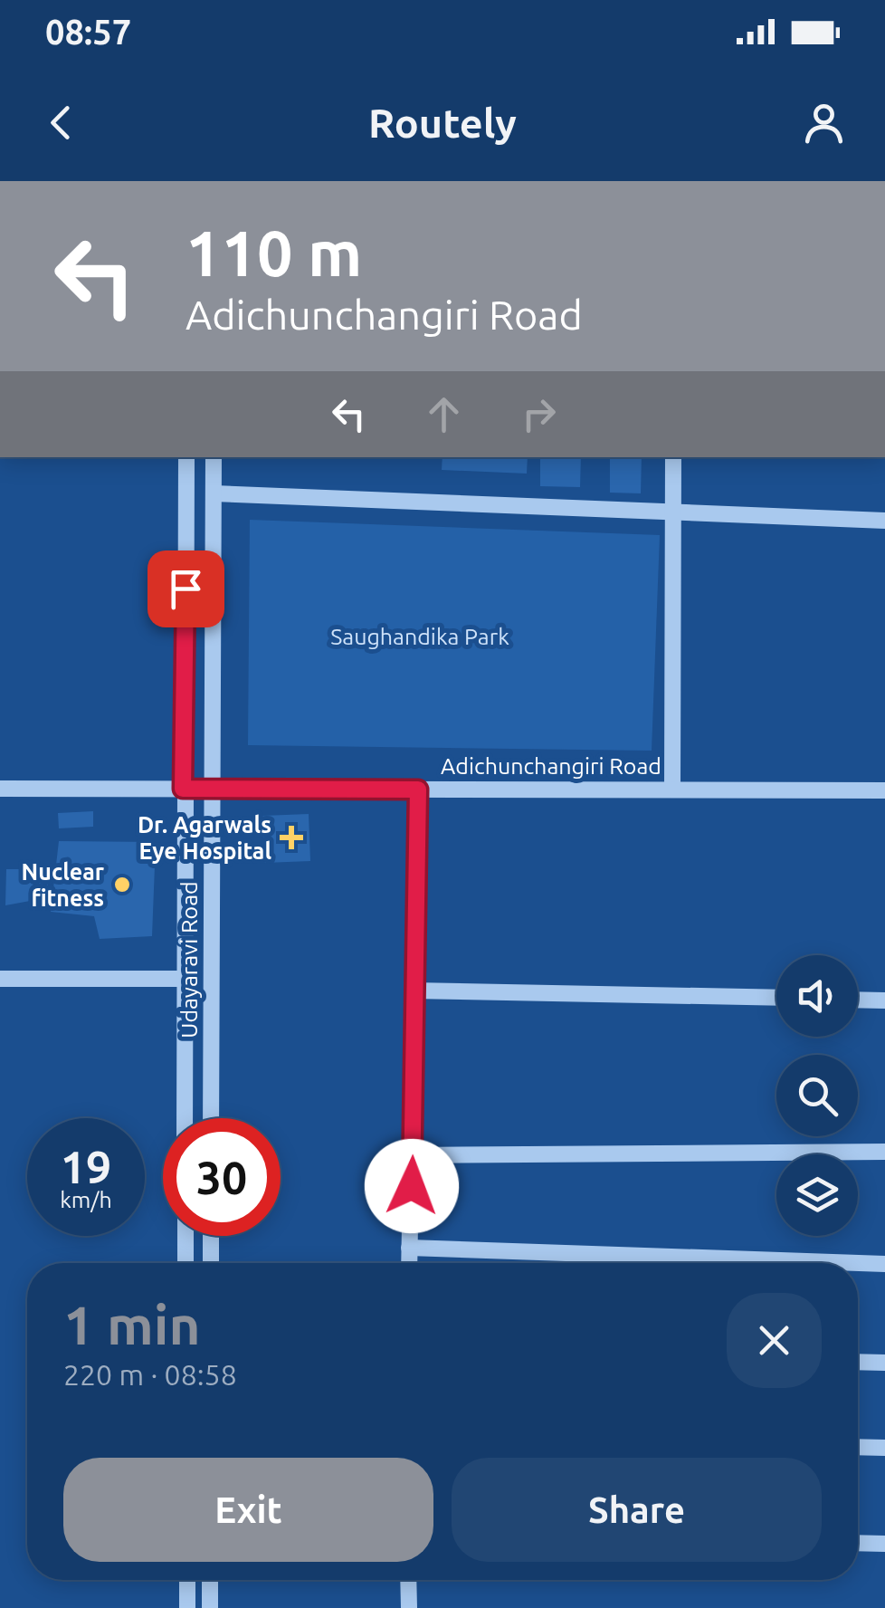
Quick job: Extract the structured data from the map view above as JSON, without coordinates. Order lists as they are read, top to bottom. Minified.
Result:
{"streets":{"street":["Adichunchangiri Road","Udayaravi Road"]},"crossings":[["Adichunchangiri Road","Udayaravi Road"]],"parks":["Saughandika Park"],"places":{"health":["Dr. Agarwals Eye Hospital"],"other":["Nuclear fitness"]},"page":{"status":"08:57","header":"Routely","turn":["110 m","Adichunchangiri Road"],"speed":"19 km/h","limit":"30","heading":["1 min","220 m · 08:58"],"buttons":["Exit","Share"]}}
